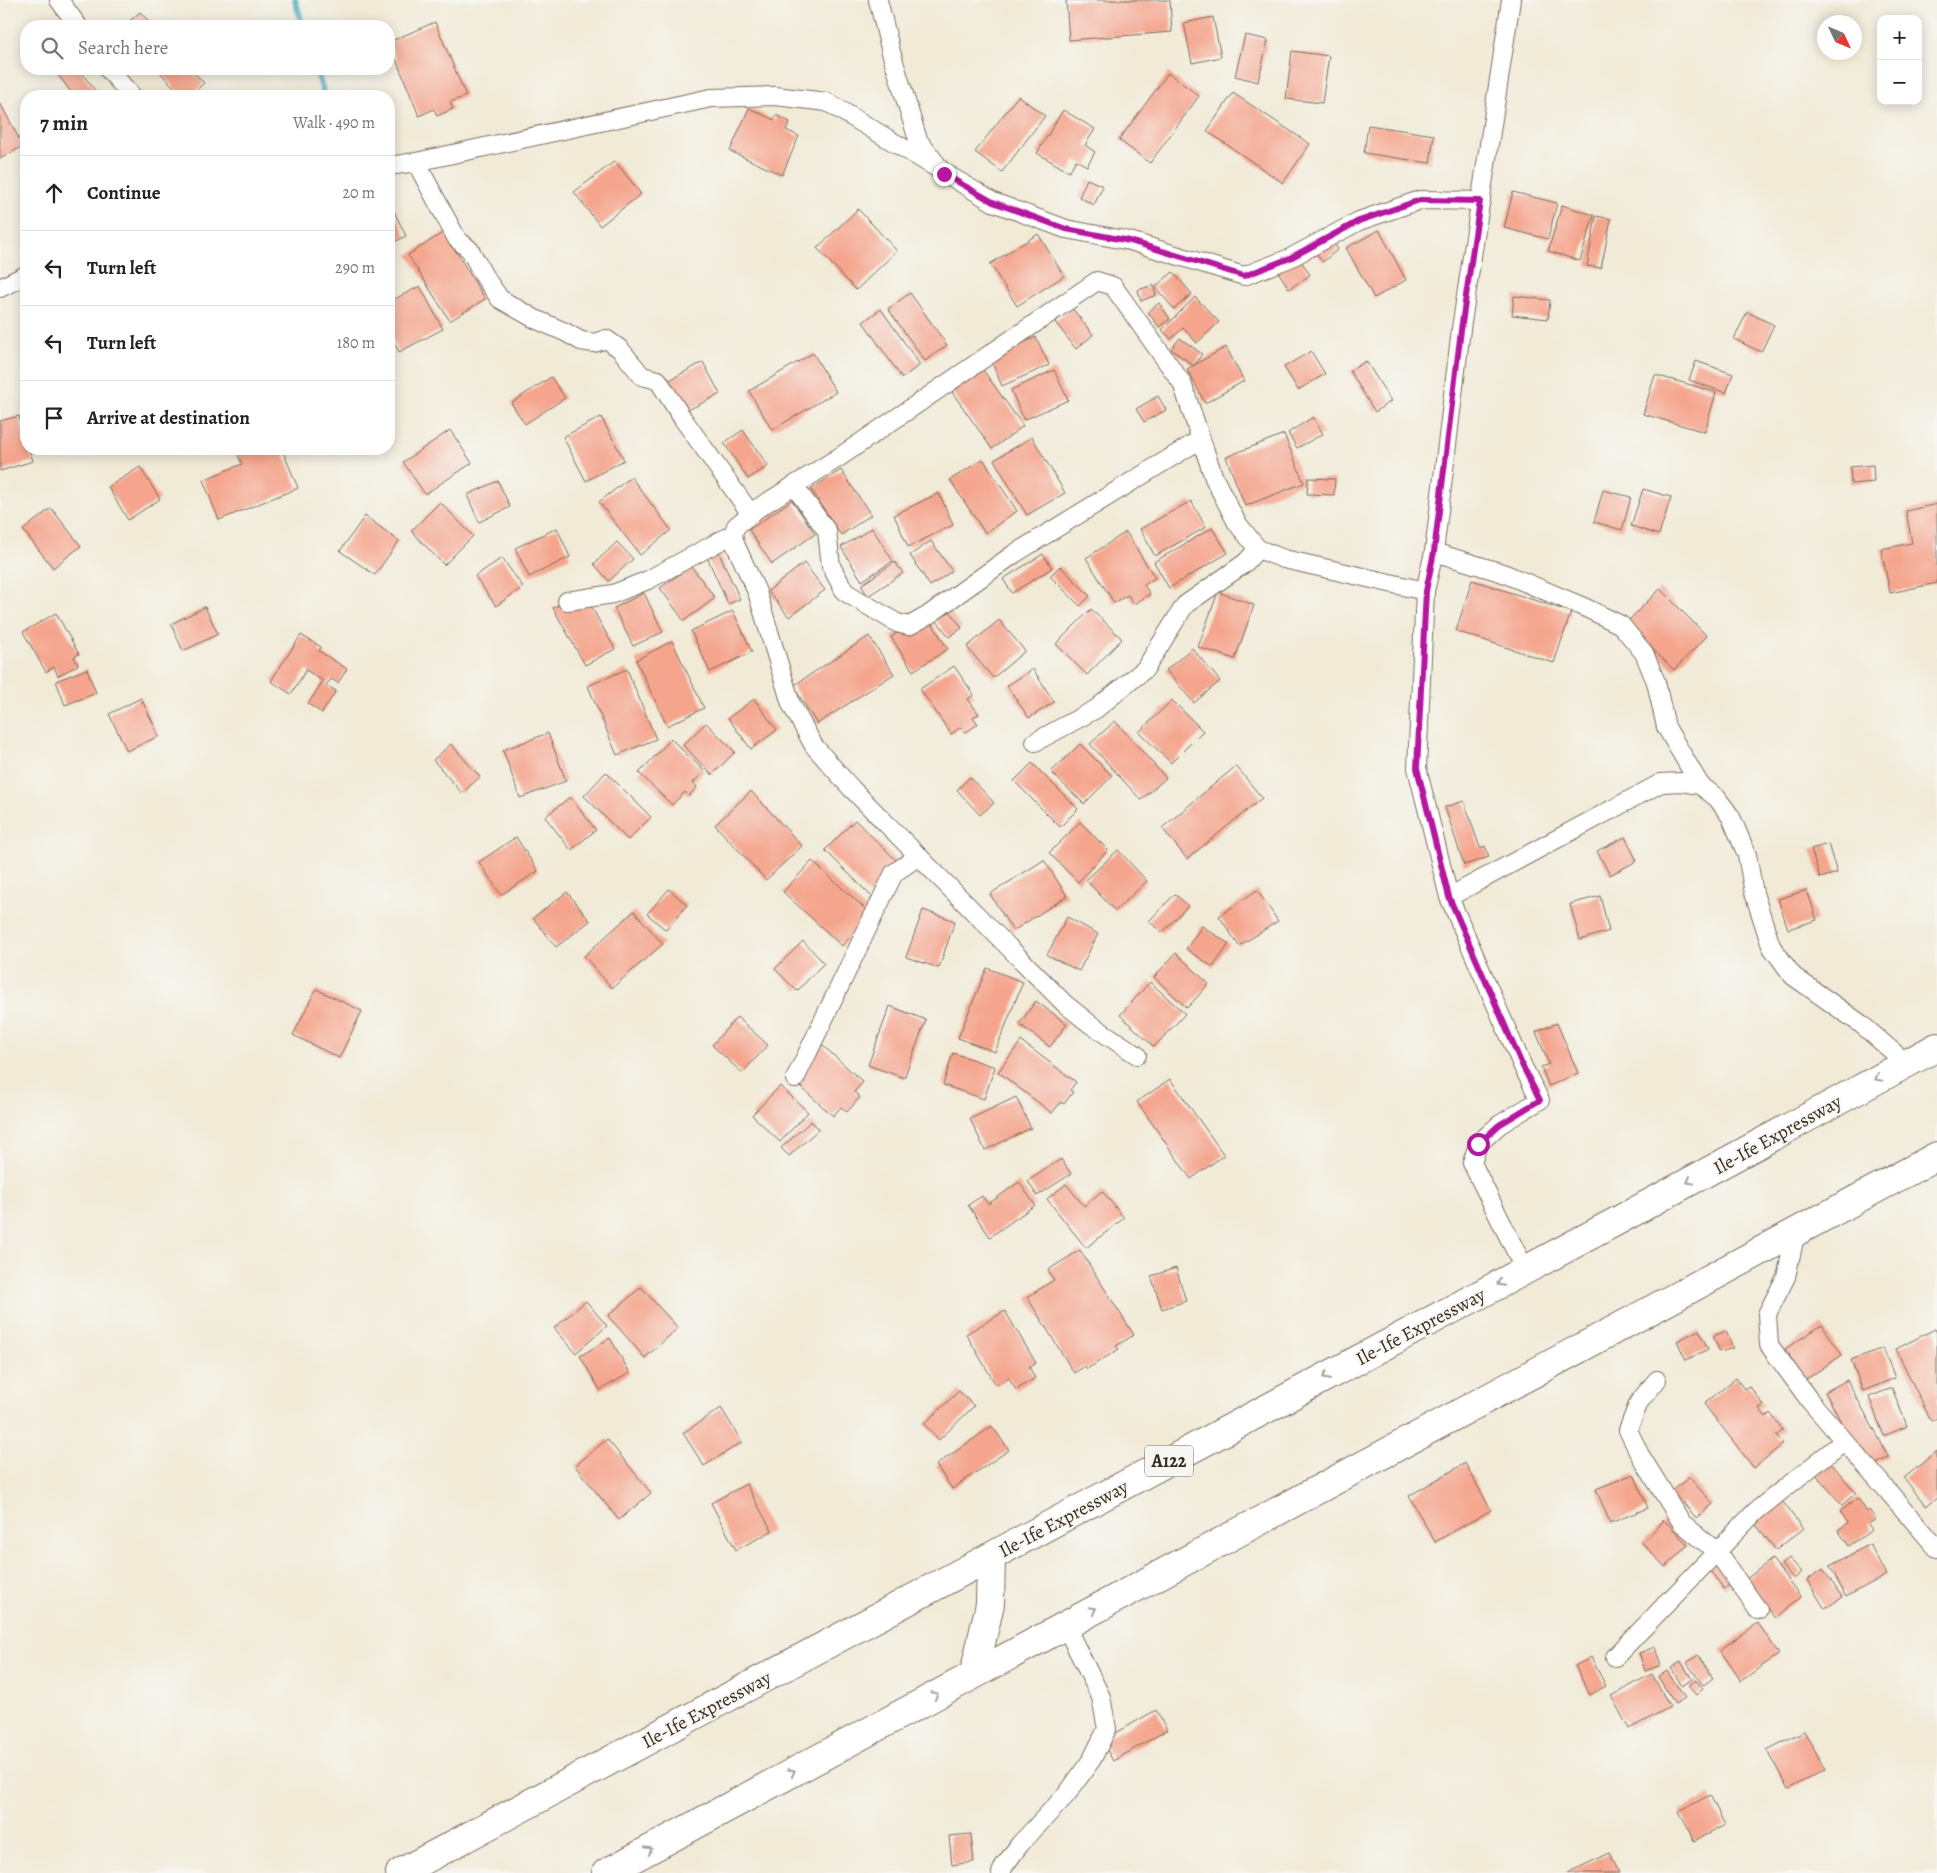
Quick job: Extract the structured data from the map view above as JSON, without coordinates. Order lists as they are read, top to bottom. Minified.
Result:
{"streets":{"highway":["Ile-Ife Expressway","A122"]},"north":"bottom right","page":{"map_buttons":["+","−"],"search":"Search here","heading":["7 min","Walk · 490 m"],"list":[["Continue","20 m"],["Turn left","290 m"],["Turn left","180 m"],"Arrive at destination"]}}
